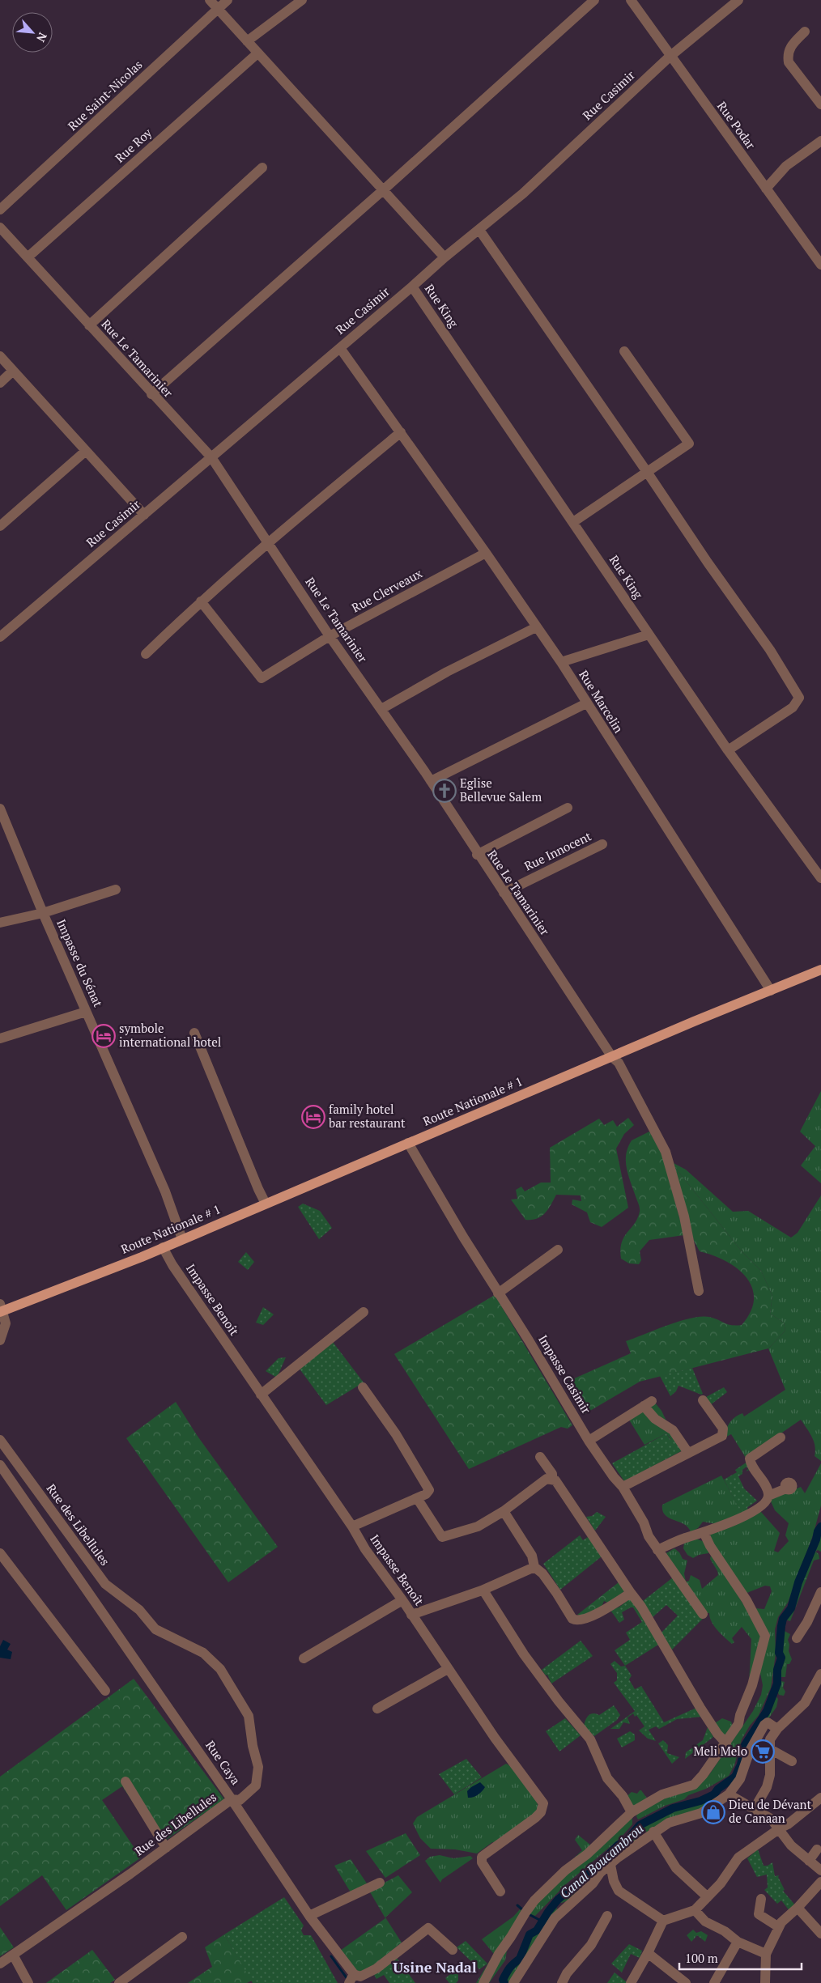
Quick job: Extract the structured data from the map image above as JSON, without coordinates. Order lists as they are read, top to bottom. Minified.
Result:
{"streets":{"main road":["Route Nationale # 1"],"street":["Rue Saint-Nicolas","Rue Casimir","Rue Podar","Rue Roy","Rue King","Rue Le Tamarinier","Rue Clerveaux","Rue Marcelin","Rue Innocent","Impasse du Sénat","Impasse Benoît","Impasse Casimir","Rue des Libellules","Rue Caya"]},"crossings":[["Rue Casimir","Rue Podar"],["Rue Casimir","Rue King"],["Rue Casimir","Rue Le Tamarinier"],["Rue Casimir","Rue Marcelin"],["Rue Roy","Rue Le Tamarinier"],["Rue Le Tamarinier","Rue Clerveaux"],["Rue Le Tamarinier","Rue Innocent"],["Rue Le Tamarinier","Route Nationale # 1"],["Rue Clerveaux","Rue Marcelin"],["Rue Marcelin","Route Nationale # 1"],["Impasse du Sénat","Route Nationale # 1"],["Route Nationale # 1","Impasse Benoît"],["Route Nationale # 1","Impasse Casimir"],["Rue des Libellules","Rue Caya"]],"districts":["Usine Nadal"],"water":["Canal Boucambrou"],"places":{"church":["Eglise Bellevue Salem"],"hotel":["symbole international hotel","family hotel bar restaurant"],"supermarket":["Meli Melo"],"shop":["Dieu de Dévant de Canaan"]},"scale_bar":"100 m","north":"bottom right"}
